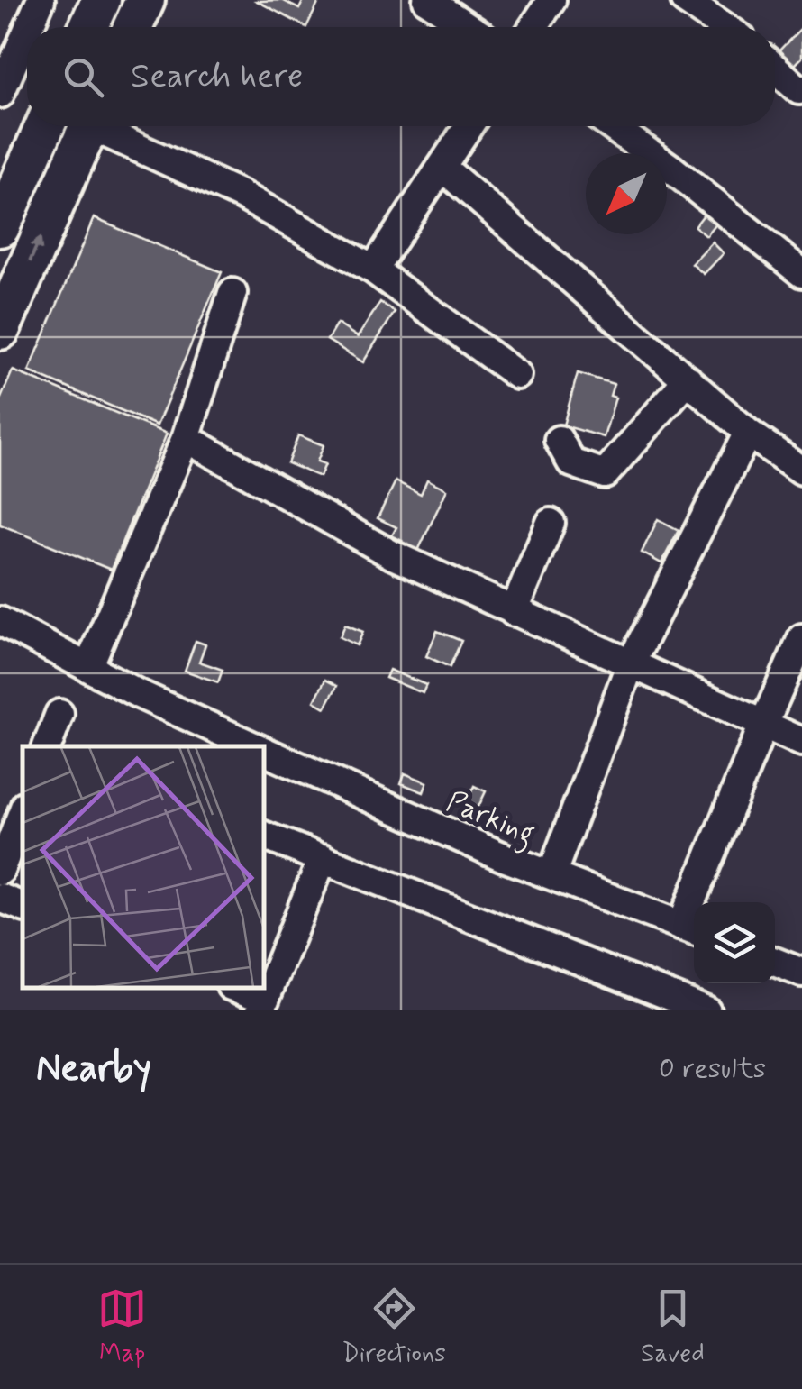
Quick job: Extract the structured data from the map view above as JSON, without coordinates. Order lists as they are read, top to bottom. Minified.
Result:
{"streets":{"street":["Parking"]},"north":"bottom left","page":{"search":"Search here","heading":["Nearby","0 results"],"nav":["Map","Directions","Saved"]}}
